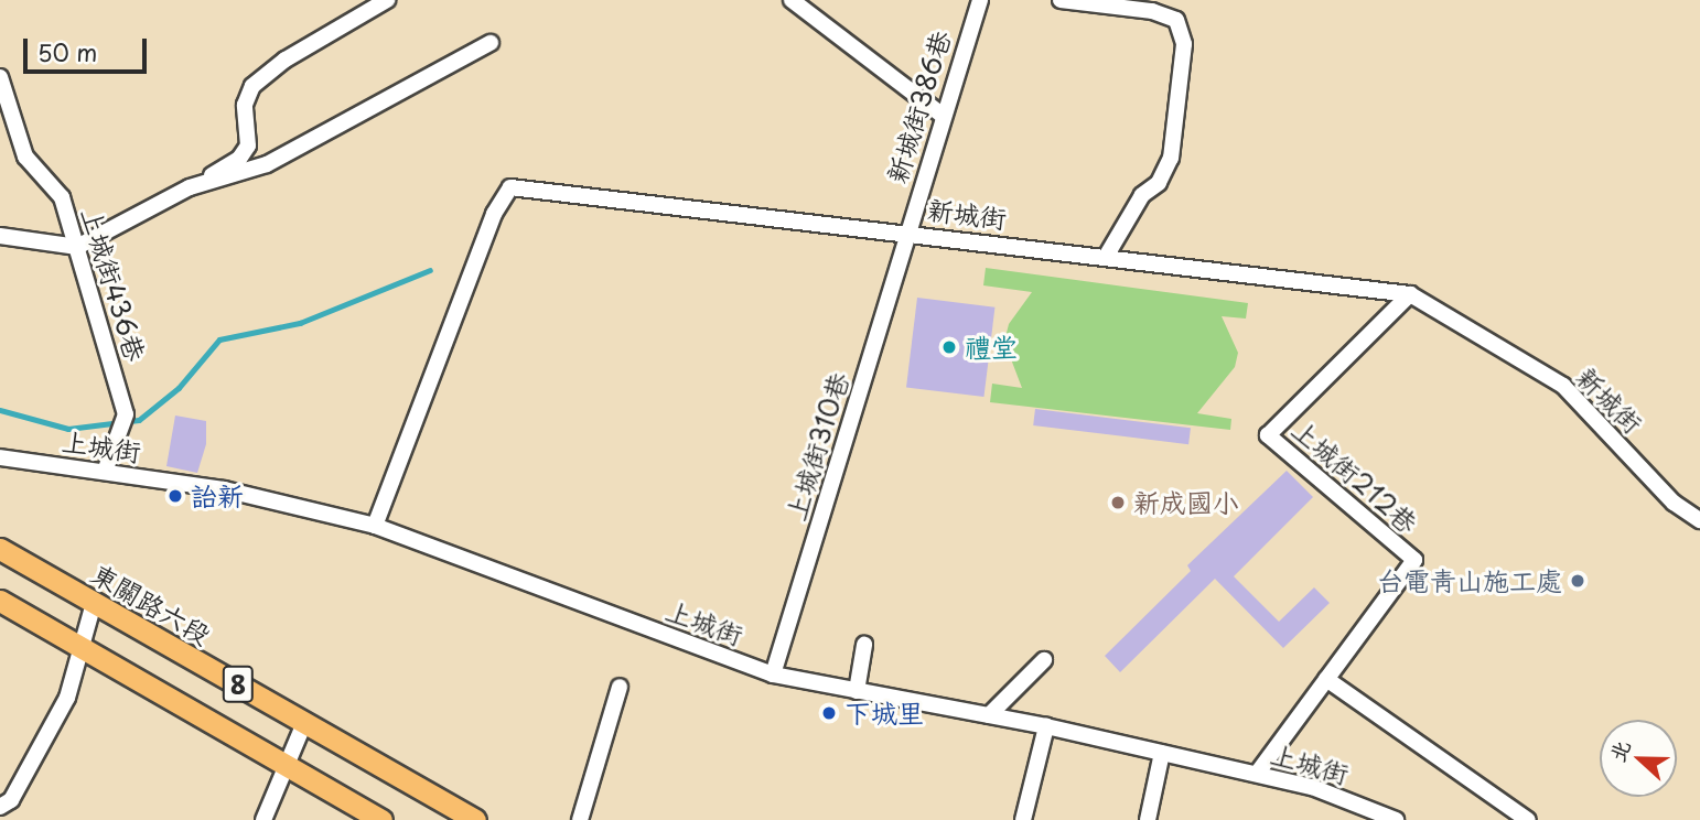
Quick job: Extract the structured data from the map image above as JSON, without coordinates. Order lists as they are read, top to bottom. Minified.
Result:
{"streets":{"main road":["東關路六段","8"],"street":["新城街386巷","新城街","上城街436巷","上城街","上城街310巷","上城街212巷"]},"crossings":[["新城街386巷","新城街"],["新城街386巷","上城街310巷"],["新城街","上城街"],["新城街","上城街310巷"],["新城街","上城街212巷"],["上城街436巷","上城街"],["上城街","上城街310巷"],["上城街","上城街212巷"]],"places":["禮堂","詒新","新成國小","台電青山施工處","下城里"],"scale_bar":"50 m","north":"left"}
